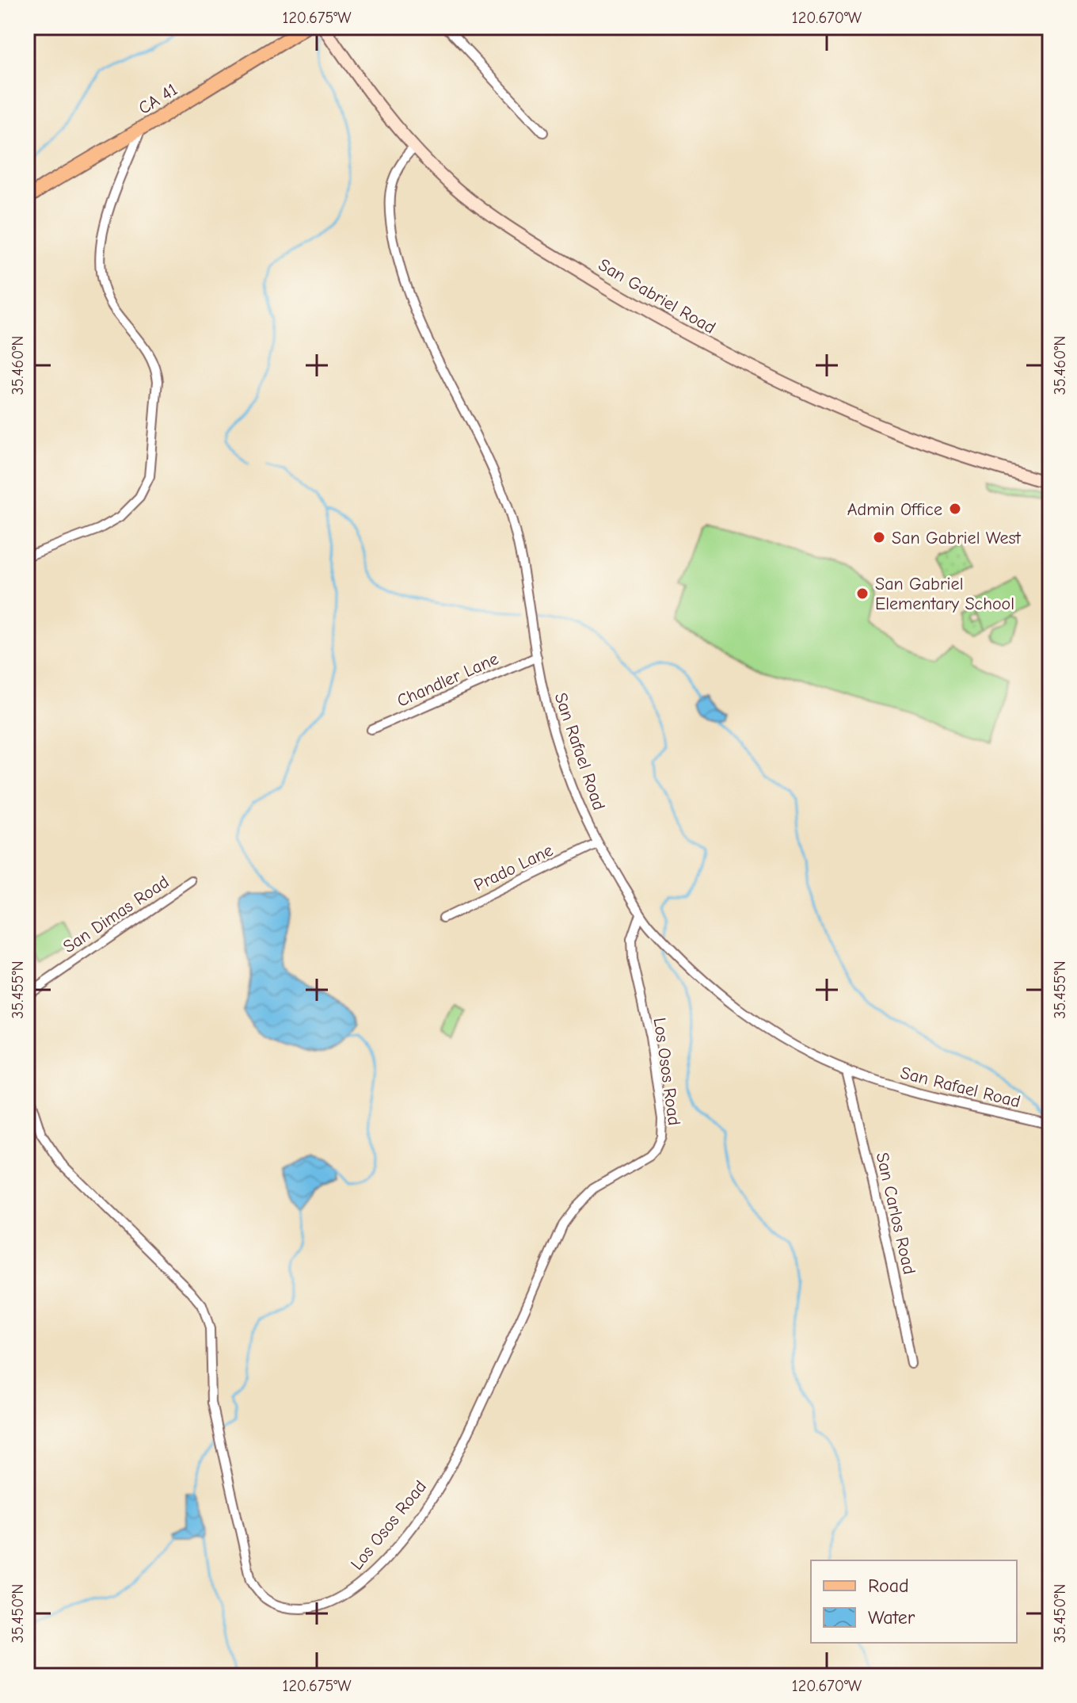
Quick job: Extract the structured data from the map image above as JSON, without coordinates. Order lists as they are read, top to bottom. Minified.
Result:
{"streets":{"main road":["CA 41"],"street":["San Gabriel Road","Chandler Lane","San Rafael Road","Prado Lane","San Dimas Road","Los Osos Road","San Carlos Road"]},"crossings":[["San Gabriel Road","San Rafael Road"],["Chandler Lane","San Rafael Road"],["San Rafael Road","Prado Lane"],["San Rafael Road","Los Osos Road"],["San Rafael Road","San Carlos Road"]],"places":["Admin Office","San Gabriel West","San Gabriel Elementary School"],"legend":["Road","Water"],"coordinates":["120.675°W","120.670°W","35.460°N","35.455°N","35.450°N"]}
